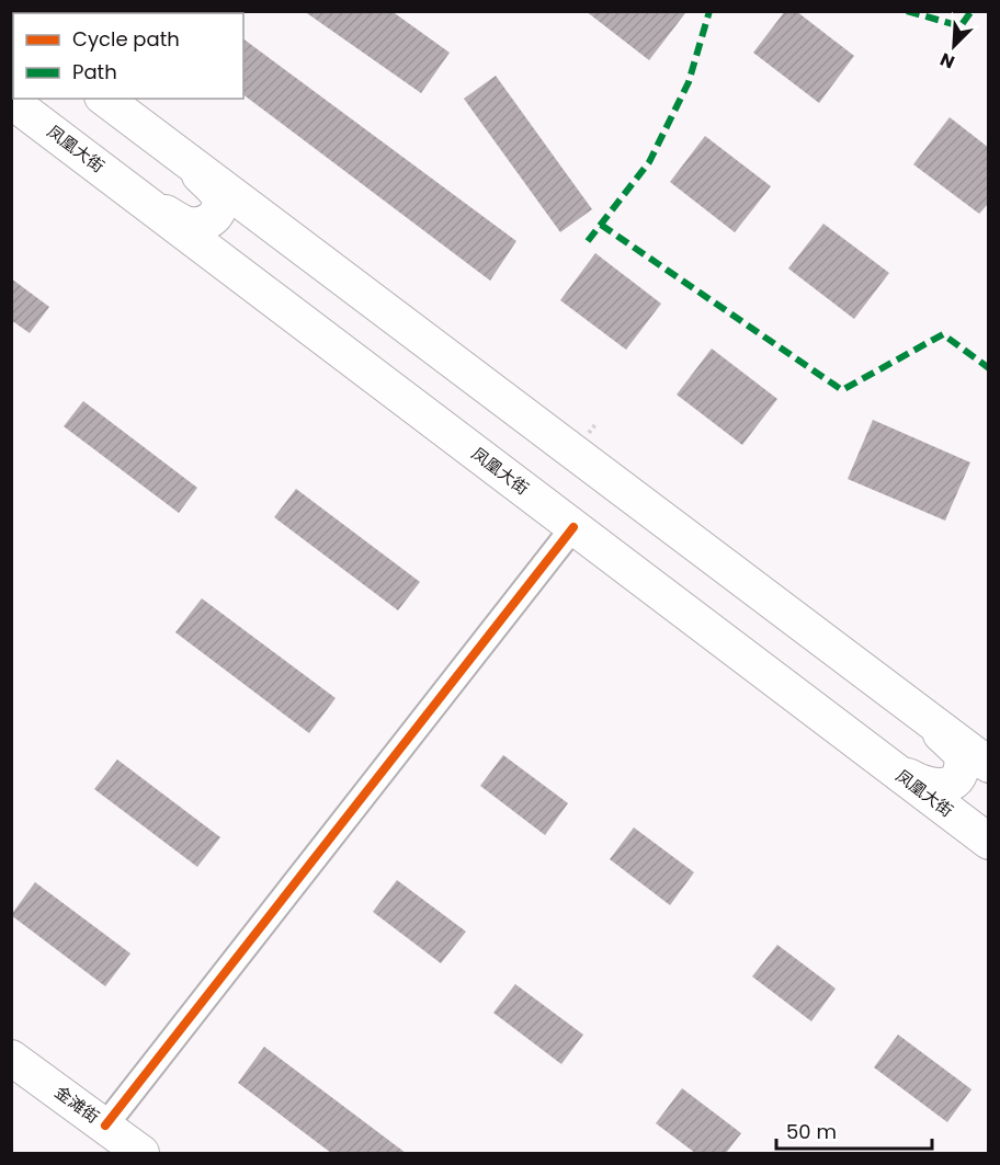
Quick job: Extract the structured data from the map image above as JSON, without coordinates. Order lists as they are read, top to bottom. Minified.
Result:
{"streets":{"main road":["凤凰大街","金滩街"]},"legend":["Cycle path","Path"],"scale_bar":"50 m","north":"bottom left"}
